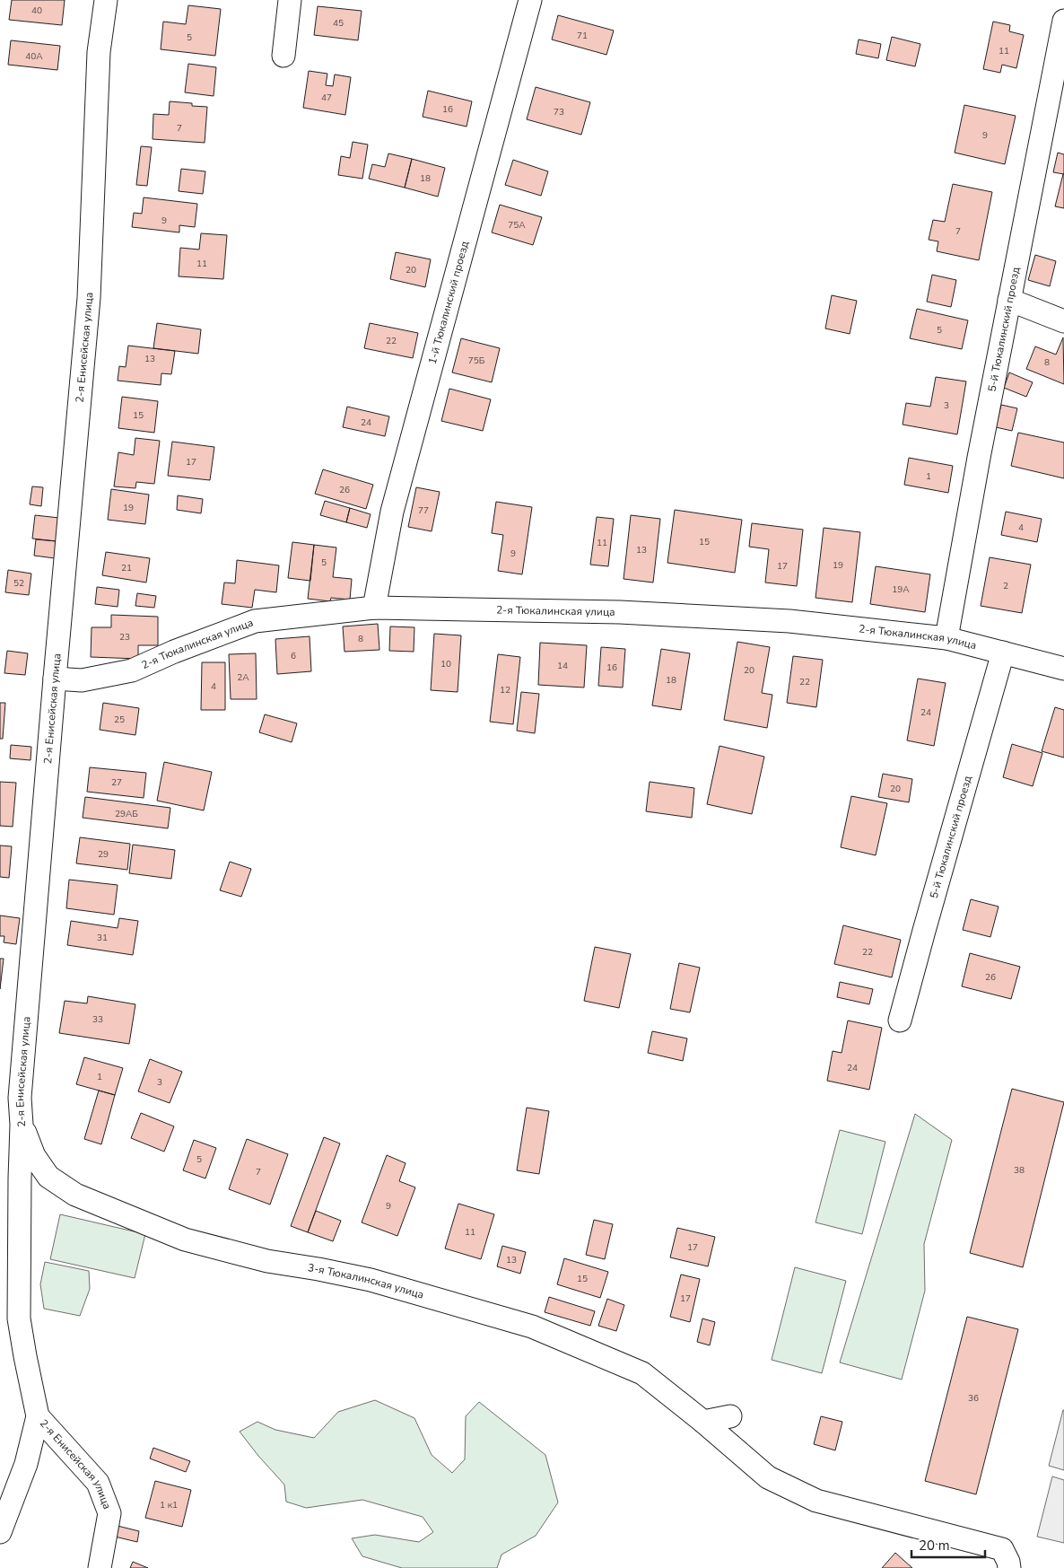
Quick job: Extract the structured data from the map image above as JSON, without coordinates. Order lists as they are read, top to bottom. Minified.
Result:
{"streets":{"street":["1-й Тюкалинский проезд","5-й Тюкалинский проезд","2-я Енисейская улица","2-я Тюкалинская улица","3-я Тюкалинская улица"]},"crossings":[["1-й Тюкалинский проезд","2-я Тюкалинская улица"],["5-й Тюкалинский проезд","2-я Тюкалинская улица"],["2-я Енисейская улица","2-я Тюкалинская улица"],["2-я Енисейская улица","3-я Тюкалинская улица"]],"house_numbers":["40","45","71","5","11","40А","47","16","73","7","9","18","9","75А","7","11","20","5","22","13","75Б","8","3","15","24","17","1","26","19","77","4","15","11","13","9","5","19","17","21","52","2","19А","23","8","6","10","14","16","20","2А","18","22","4","12","24","25","27","20","29АБ","29","31","22","26","33","24","1","3","5","38","7","9","11","17","13","15","17","36","1 к1"],"scale_bar":"20 m"}
